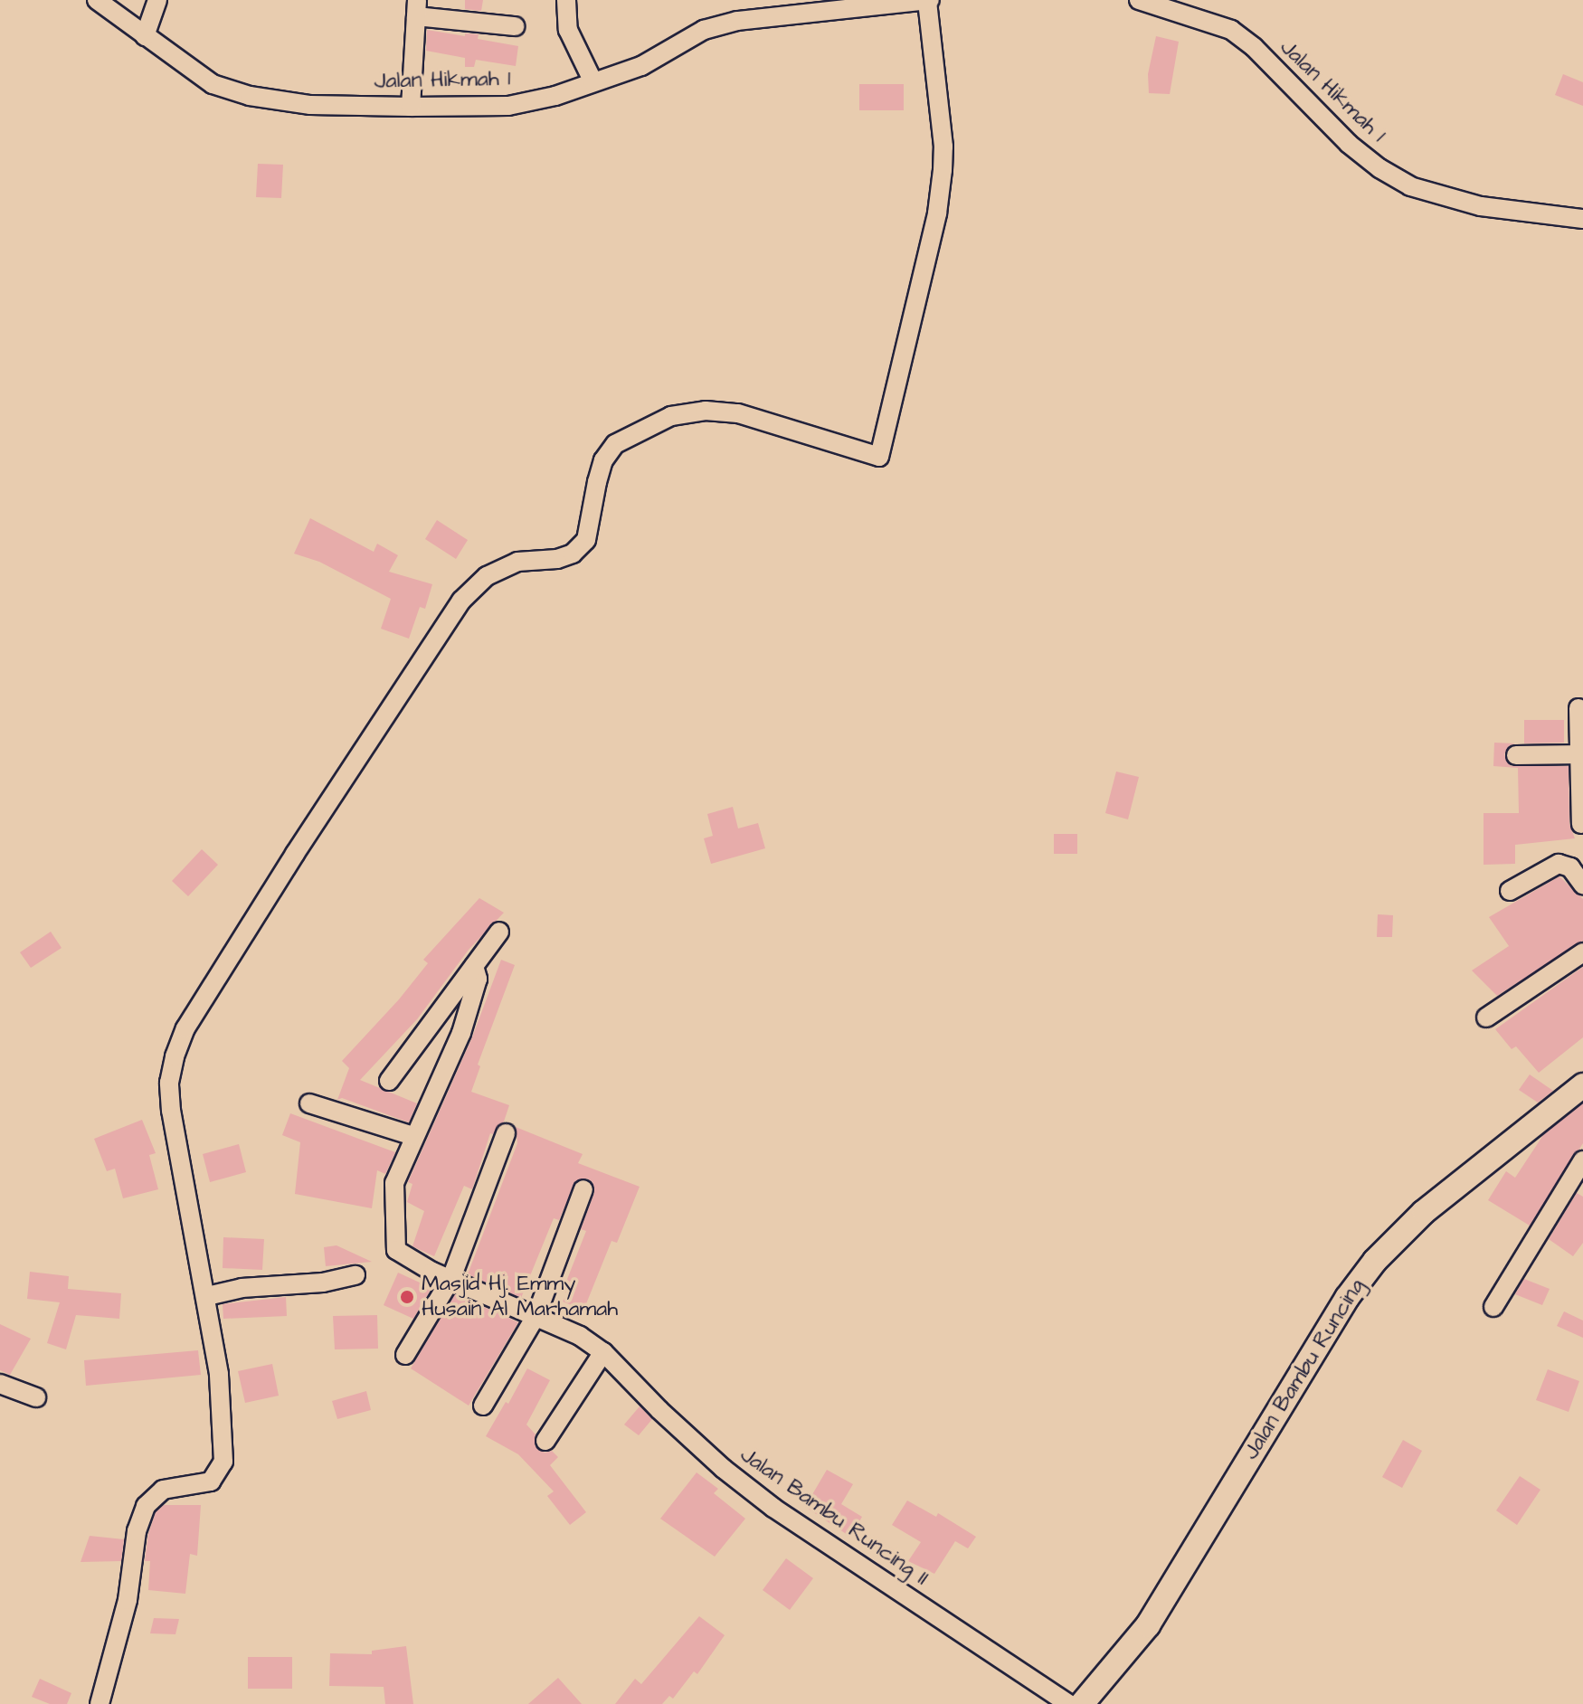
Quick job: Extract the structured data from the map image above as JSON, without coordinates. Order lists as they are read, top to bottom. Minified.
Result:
{"streets":{"street":["Jalan Hikmah 1","Jalan Bambu Runcing","Jalan Bambu Runcing II"]},"places":["Masjid Hj. Emmy Husain Al Marhamah"]}
